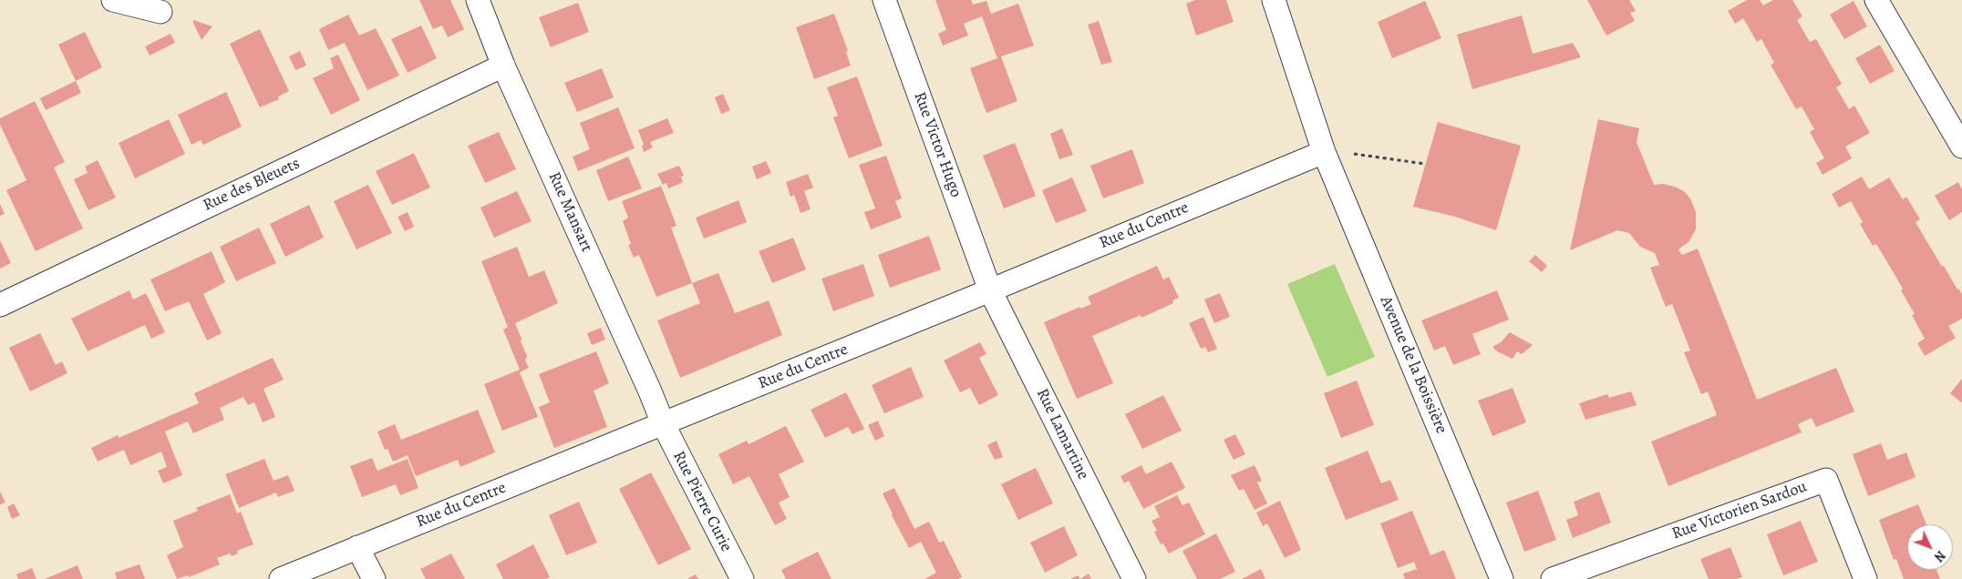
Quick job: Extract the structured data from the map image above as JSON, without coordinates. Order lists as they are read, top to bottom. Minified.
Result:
{"streets":{"street":["Rue Victor Hugo","Rue des Bleuets","Rue Mansart","Rue du Centre","Avenue de la Boissière","Rue Lamartine","Rue Pierre Curie","Rue Victorien Sardou"]},"crossings":[["Rue Victor Hugo","Rue du Centre"],["Rue Victor Hugo","Rue Lamartine"],["Rue des Bleuets","Rue Mansart"],["Rue Mansart","Rue du Centre"],["Rue Mansart","Rue Pierre Curie"],["Rue du Centre","Avenue de la Boissière"],["Rue du Centre","Rue Lamartine"],["Rue du Centre","Rue Pierre Curie"]],"north":"bottom right"}
